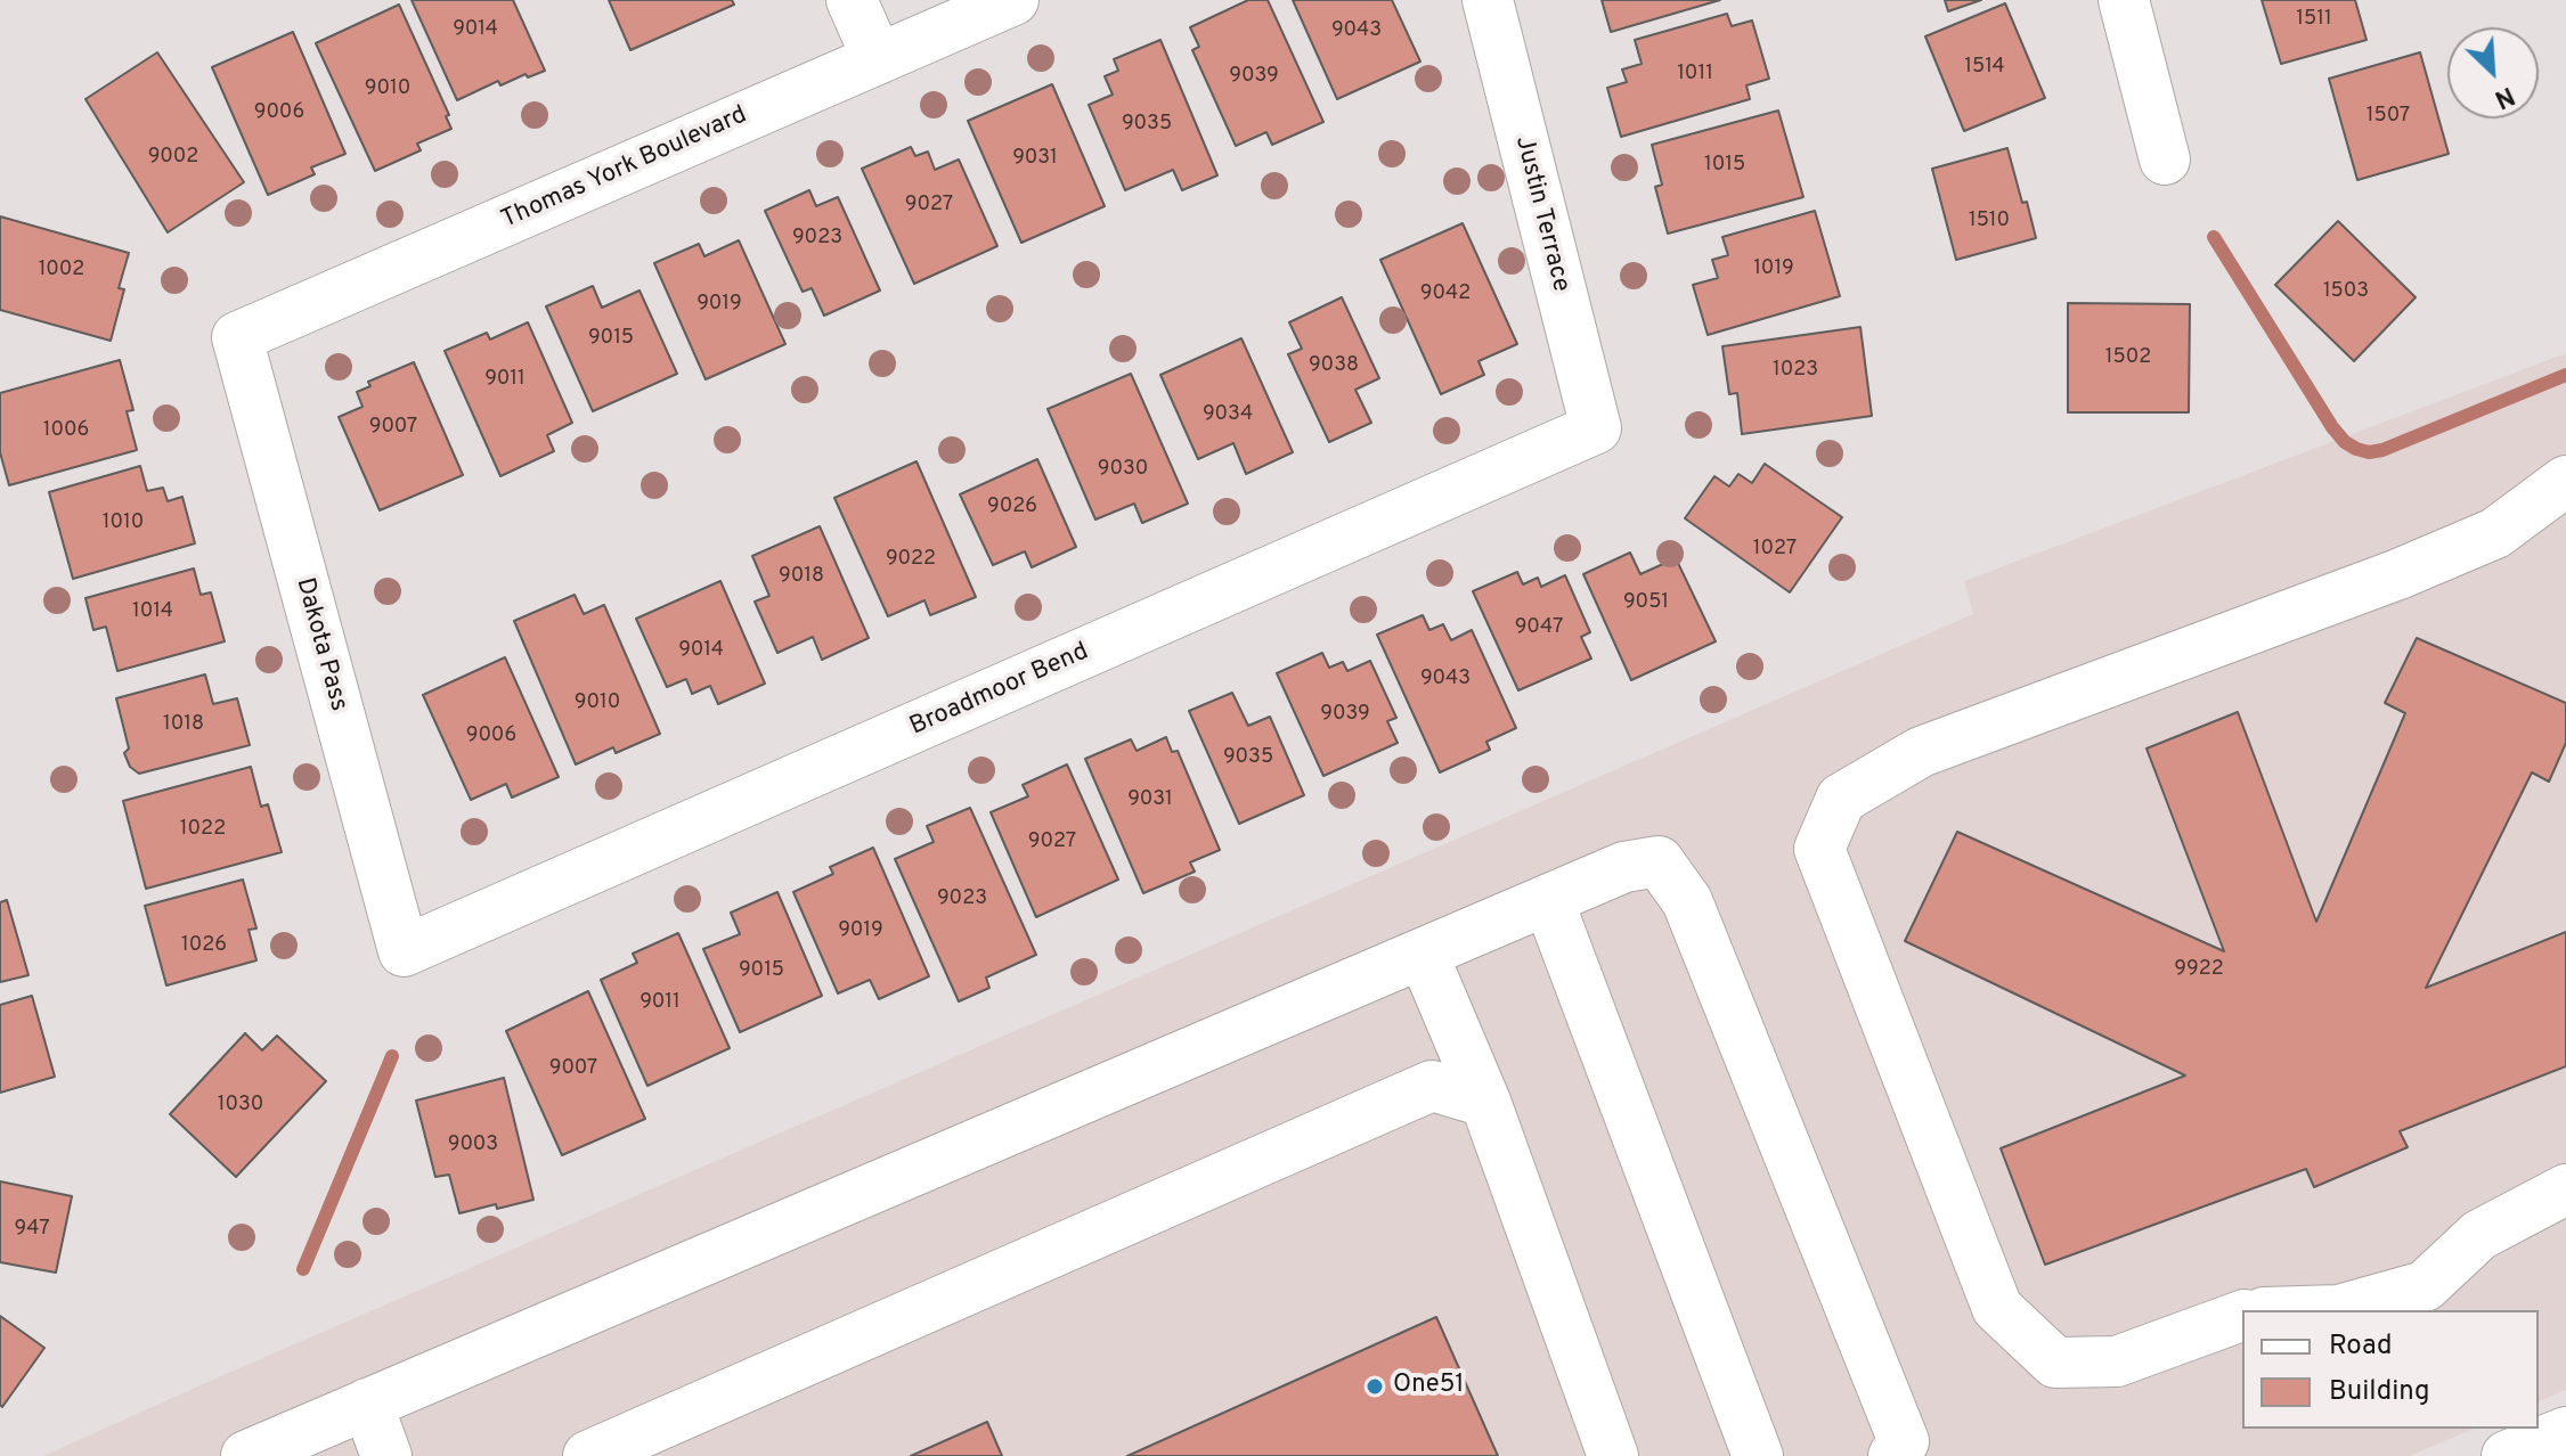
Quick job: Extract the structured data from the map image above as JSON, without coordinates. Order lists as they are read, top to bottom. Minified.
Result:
{"streets":{"street":["Thomas York Boulevard","Justin Terrace","Dakota Pass","Broadmoor Bend"]},"crossings":[["Thomas York Boulevard","Dakota Pass"],["Justin Terrace","Broadmoor Bend"],["Dakota Pass","Broadmoor Bend"]],"places":["One51"],"house_numbers":["1511","9014","9043","1514","1011","9039","9010","9006","1507","9035","9002","9031","1015","9027","1510","9023","1019","1002","1503","9042","9019","9015","1502","9038","1023","9011","9034","9007","1006","9030","9026","1010","1027","9022","9018","9051","1014","9047","9014","9043","9010","9039","1018","9006","9035","9031","1022","9027","9023","9019","1026","9922","9015","9011","9007","1030","9003","947"],"legend":["Road","Building"],"north":"bottom right"}
